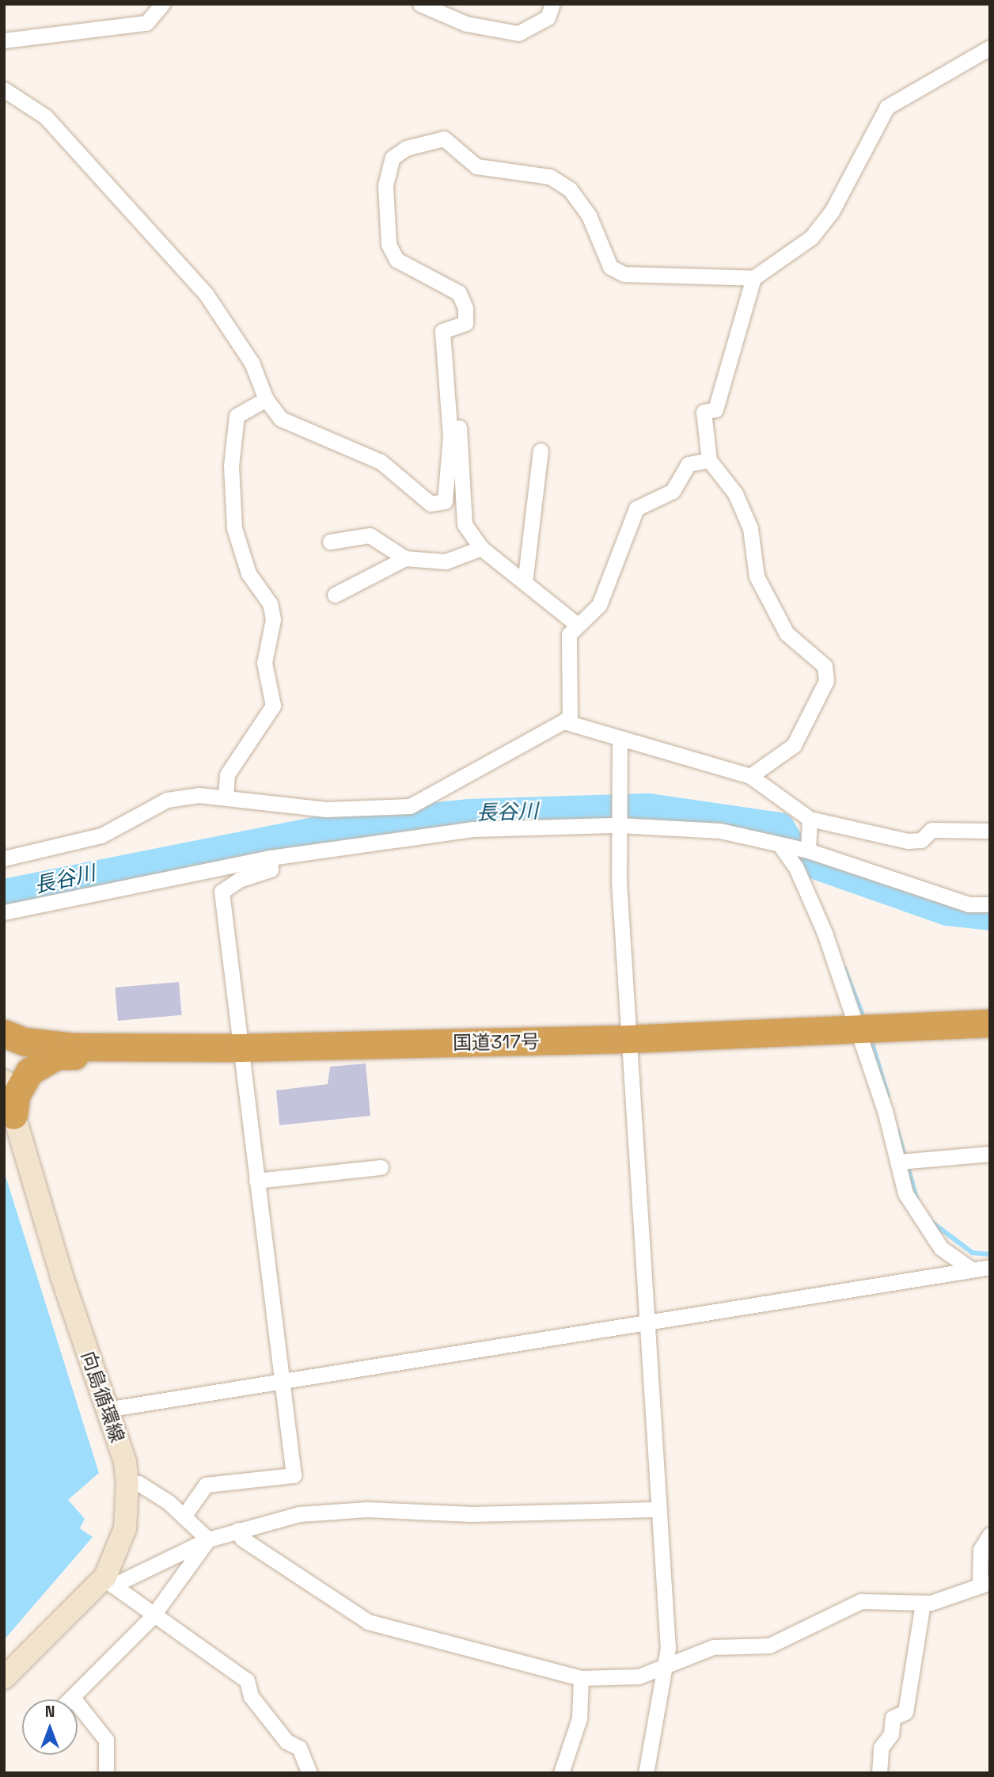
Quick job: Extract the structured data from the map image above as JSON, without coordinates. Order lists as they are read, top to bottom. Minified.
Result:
{"streets":{"highway":["国道317号"],"main road":["向島循環線"]},"water":["長谷川"],"north":"top"}
